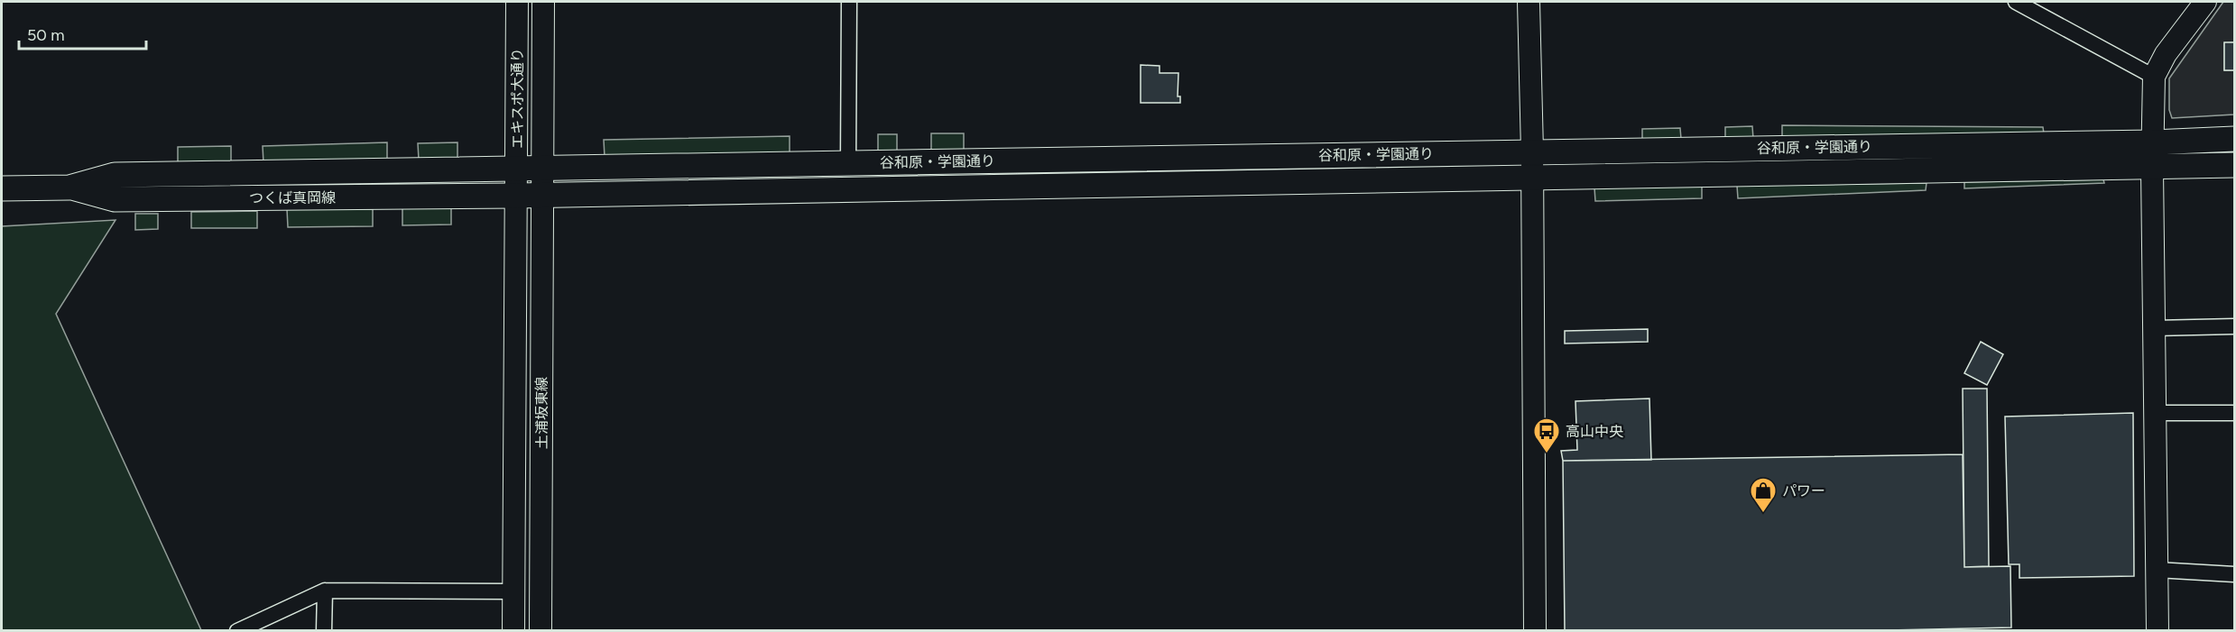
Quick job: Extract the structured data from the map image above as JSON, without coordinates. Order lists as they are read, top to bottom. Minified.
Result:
{"streets":{"main road":["谷和原・学園通り","つくば真岡線"],"street":["エキスポ大通り","土浦坂東線"]},"crossings":[["エキスポ大通り","谷和原・学園通り"],["エキスポ大通り","つくば真岡線"],["エキスポ大通り","土浦坂東線"],["谷和原・学園通り","つくば真岡線"],["谷和原・学園通り","土浦坂東線"],["つくば真岡線","土浦坂東線"]],"places":{"bus stop":["高山中央"],"shop":["パワー"]},"scale_bar":"50 m"}
